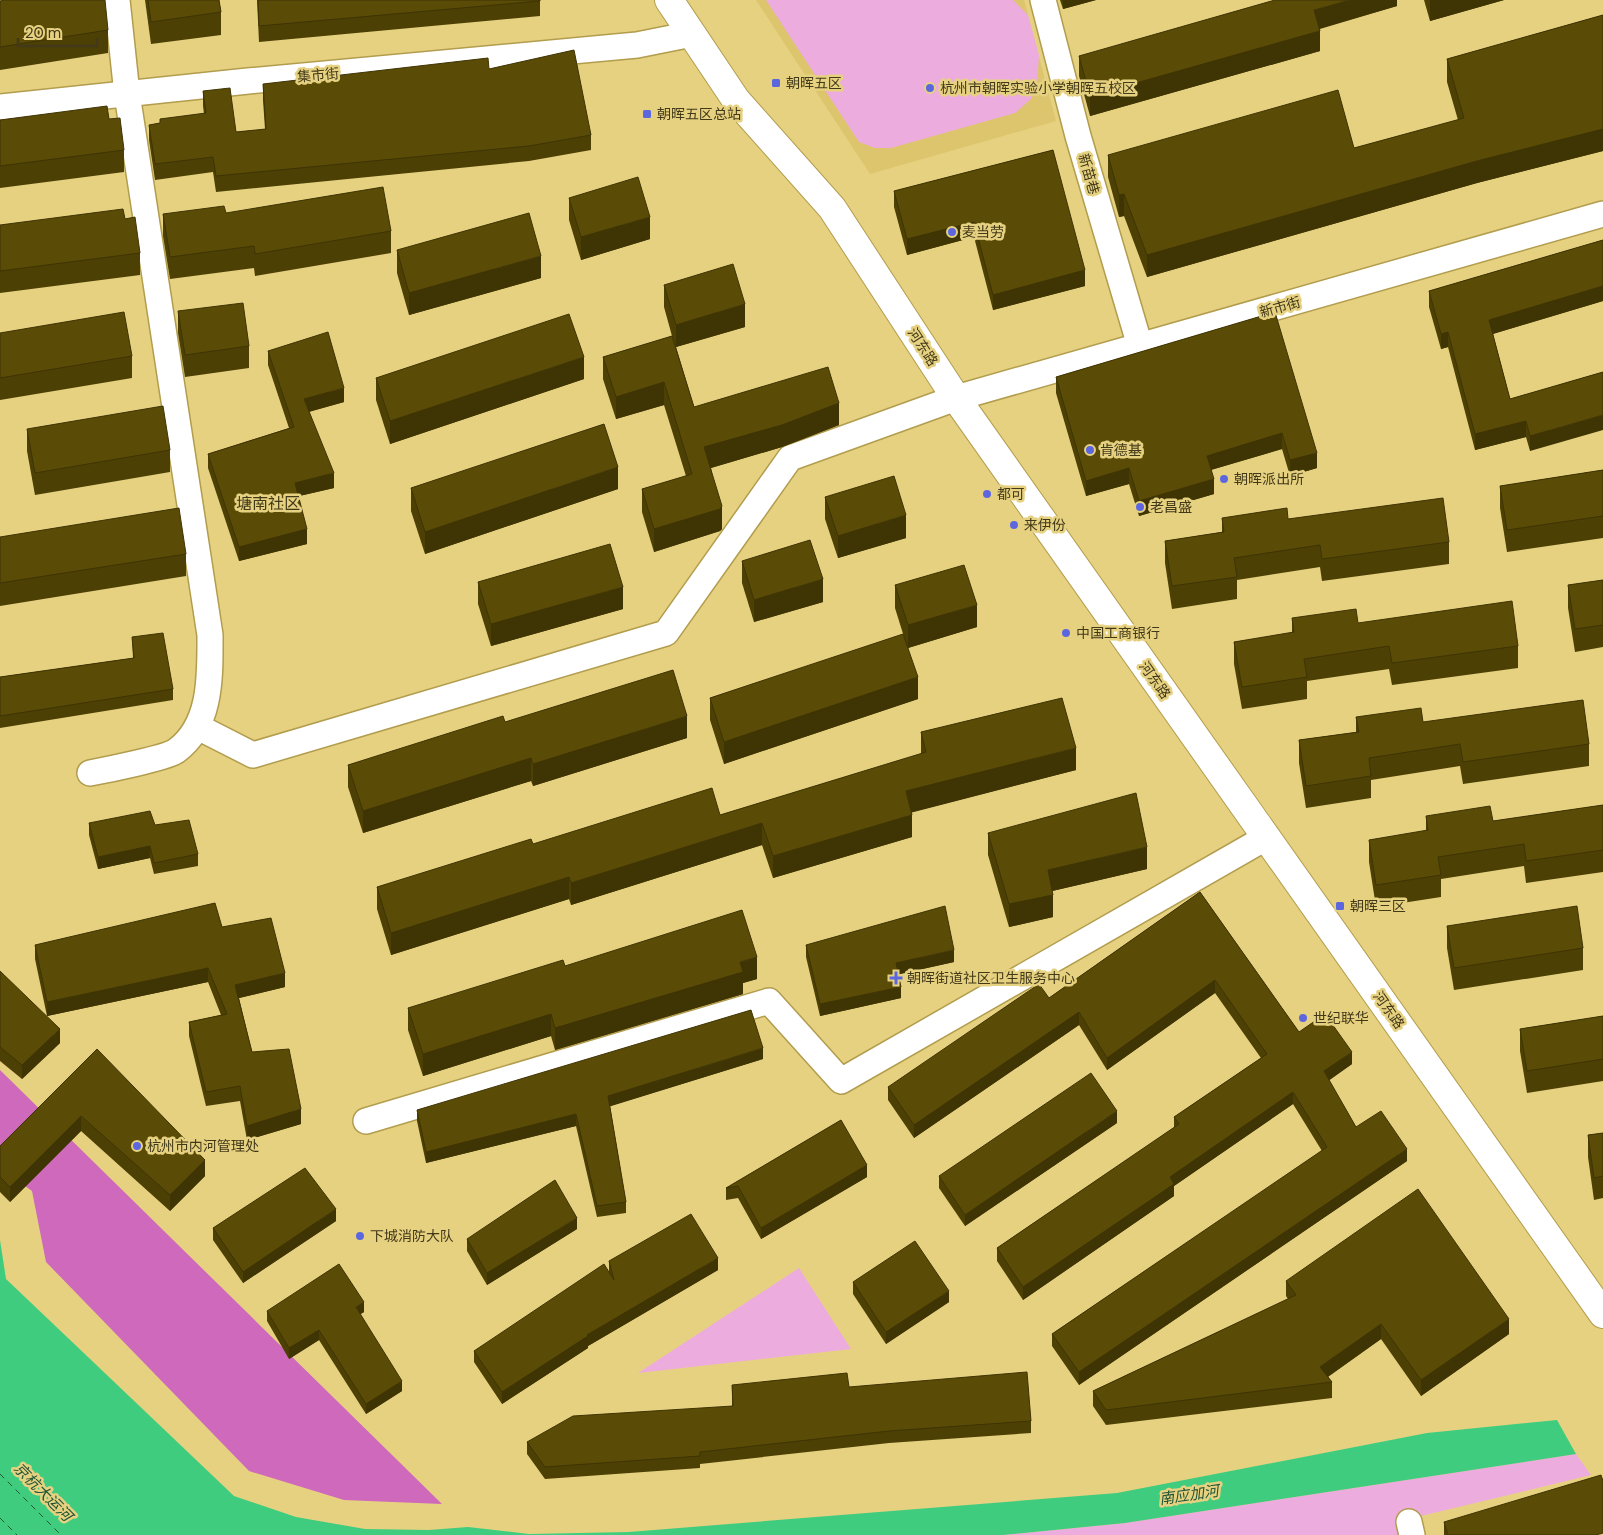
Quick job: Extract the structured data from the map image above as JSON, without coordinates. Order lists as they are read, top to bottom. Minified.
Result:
{"streets":{"main road":["河东路"],"street":["集市街","新苗巷","新市街"]},"crossings":[["集市街","河东路"],["新苗巷","新市街"],["新市街","河东路"]],"districts":["塘南社区"],"water":["京杭大运河","南应加河"],"places":{"transit":["朝晖五区","朝晖五区总站","朝晖三区"],"other":["杭州市朝晖实验小学朝晖五校区","麦当劳","肯德基","朝晖派出所","都可","老昌盛","来伊份","中国工商银行","世纪联华","杭州市内河管理处","下城消防大队"],"health":["朝晖街道社区卫生服务中心"]},"scale_bar":"20 m"}
